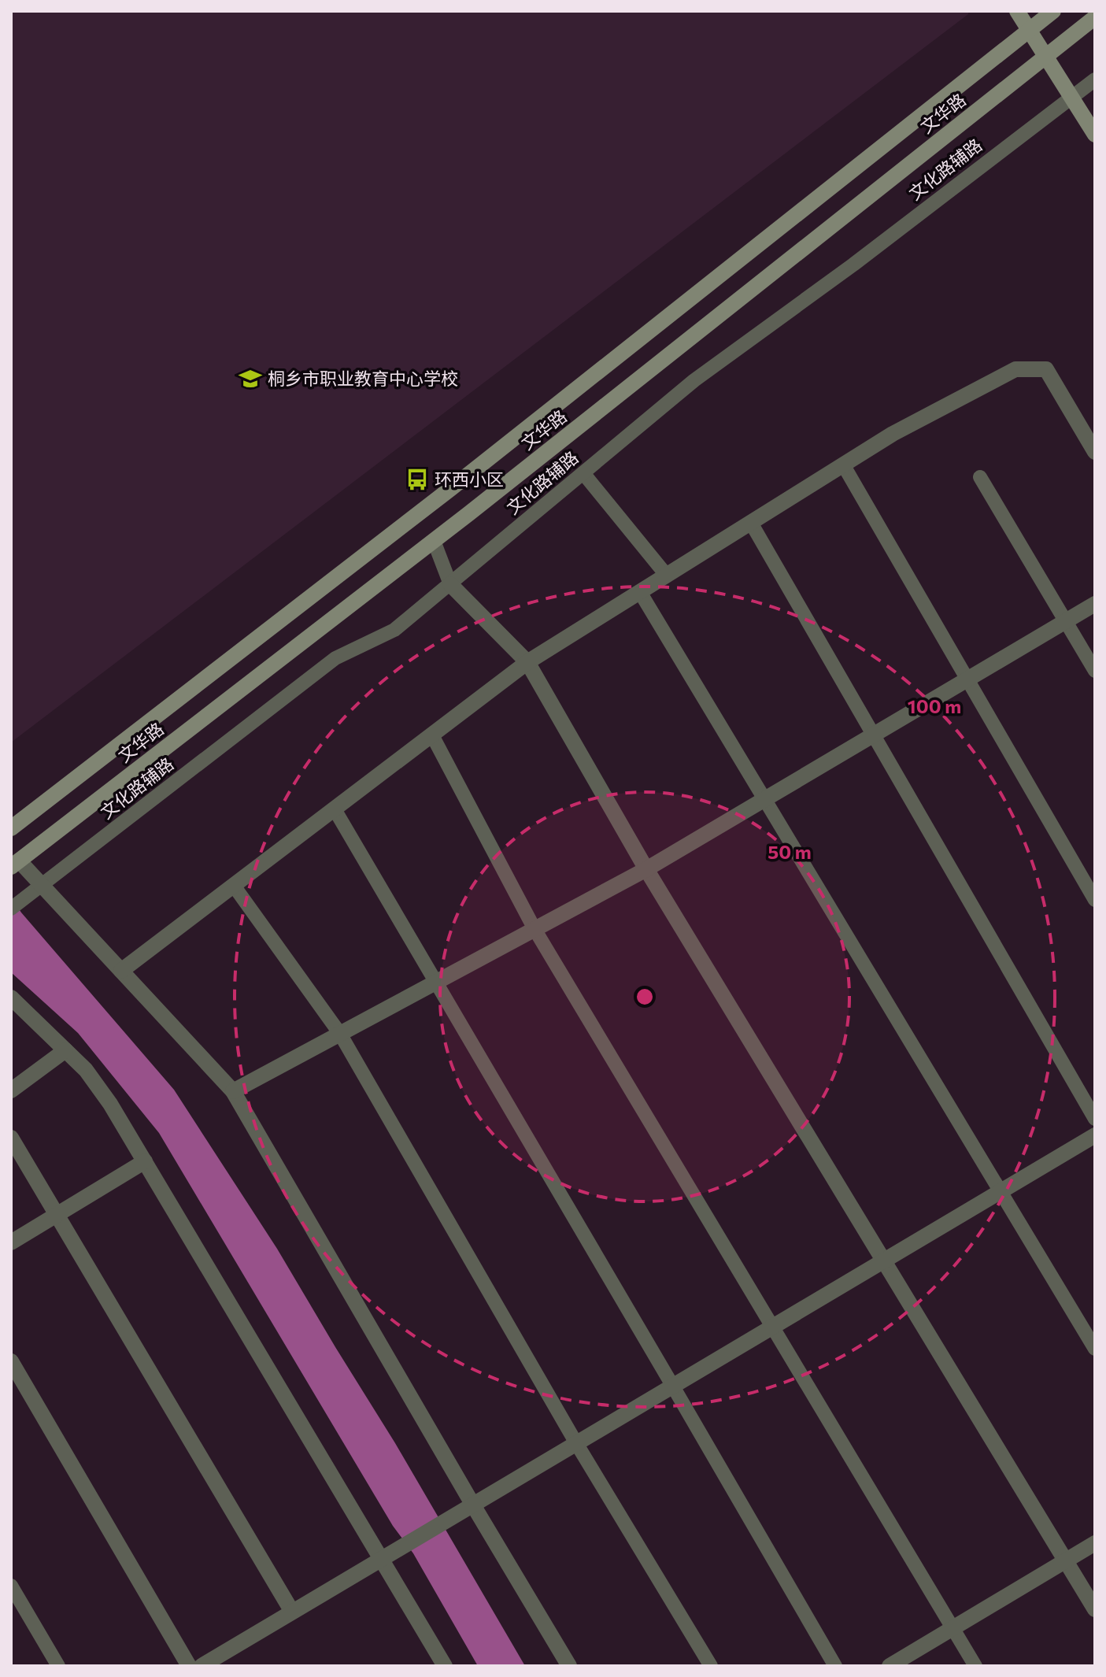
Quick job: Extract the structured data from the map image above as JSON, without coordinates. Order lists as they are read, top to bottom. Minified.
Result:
{"streets":{"main road":["文华路"],"lane":["文化路辅路"]},"places":{"school or university":["桐乡市职业教育中心学校"],"bus stop":["环西小区"]},"rings":["100 m","50 m"]}
